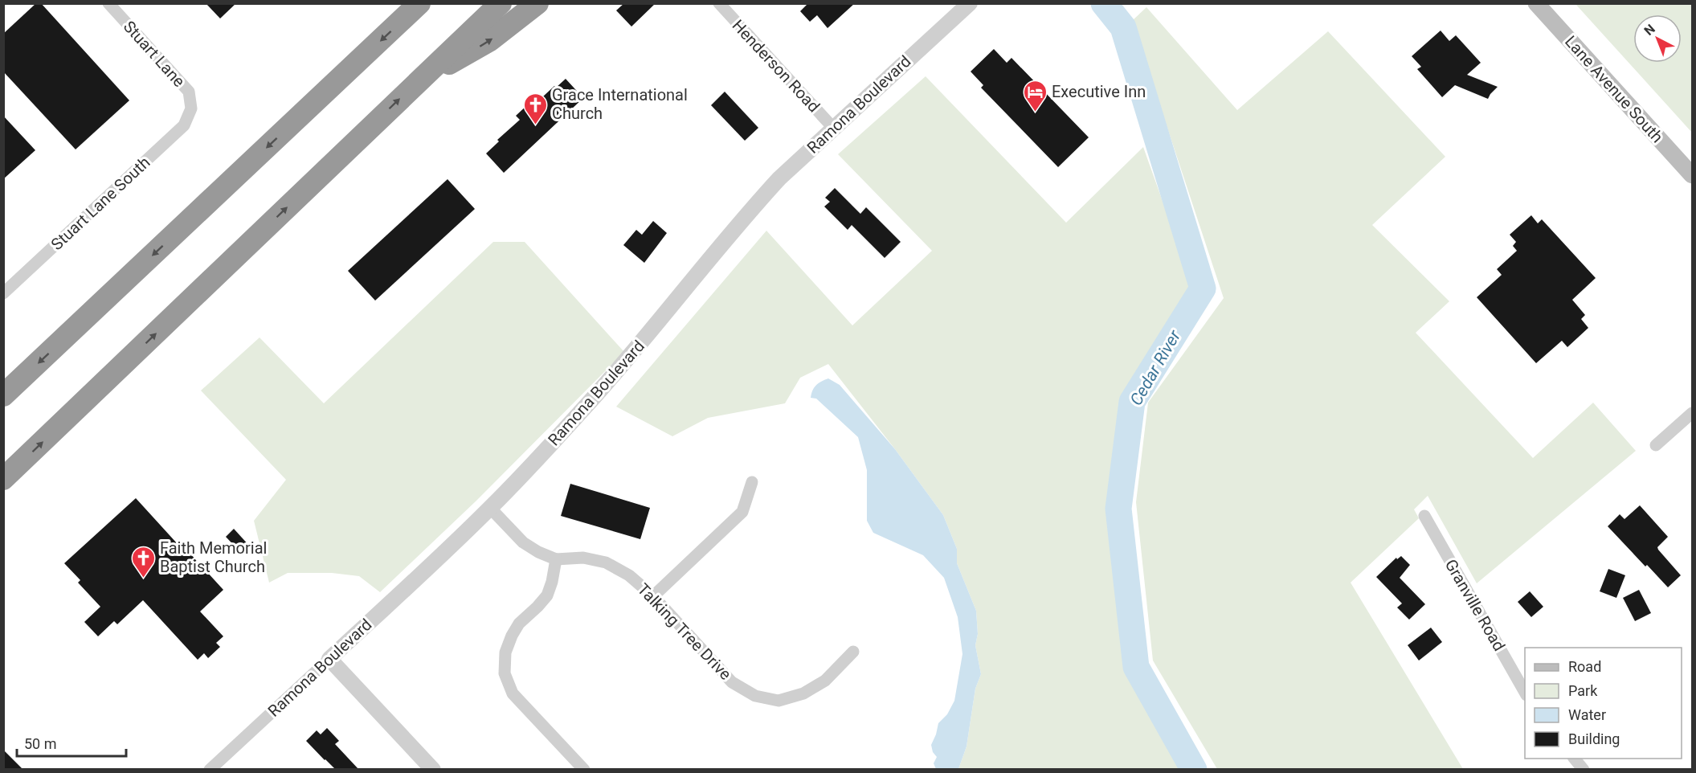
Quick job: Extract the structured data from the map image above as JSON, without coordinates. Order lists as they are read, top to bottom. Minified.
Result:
{"streets":{"main road":["Lane Avenue South"],"street":["Stuart Lane","Henderson Road","Ramona Boulevard","Stuart Lane South","Granville Road","Talking Tree Drive"]},"crossings":[["Stuart Lane","Stuart Lane South"],["Henderson Road","Ramona Boulevard"],["Ramona Boulevard","Talking Tree Drive"]],"water":["Cedar River"],"places":{"hotel":["Executive Inn"],"church":["Grace International Church","Faith Memorial Baptist Church"]},"legend":["Road","Park","Water","Building"],"scale_bar":"50 m","north":"top left"}
